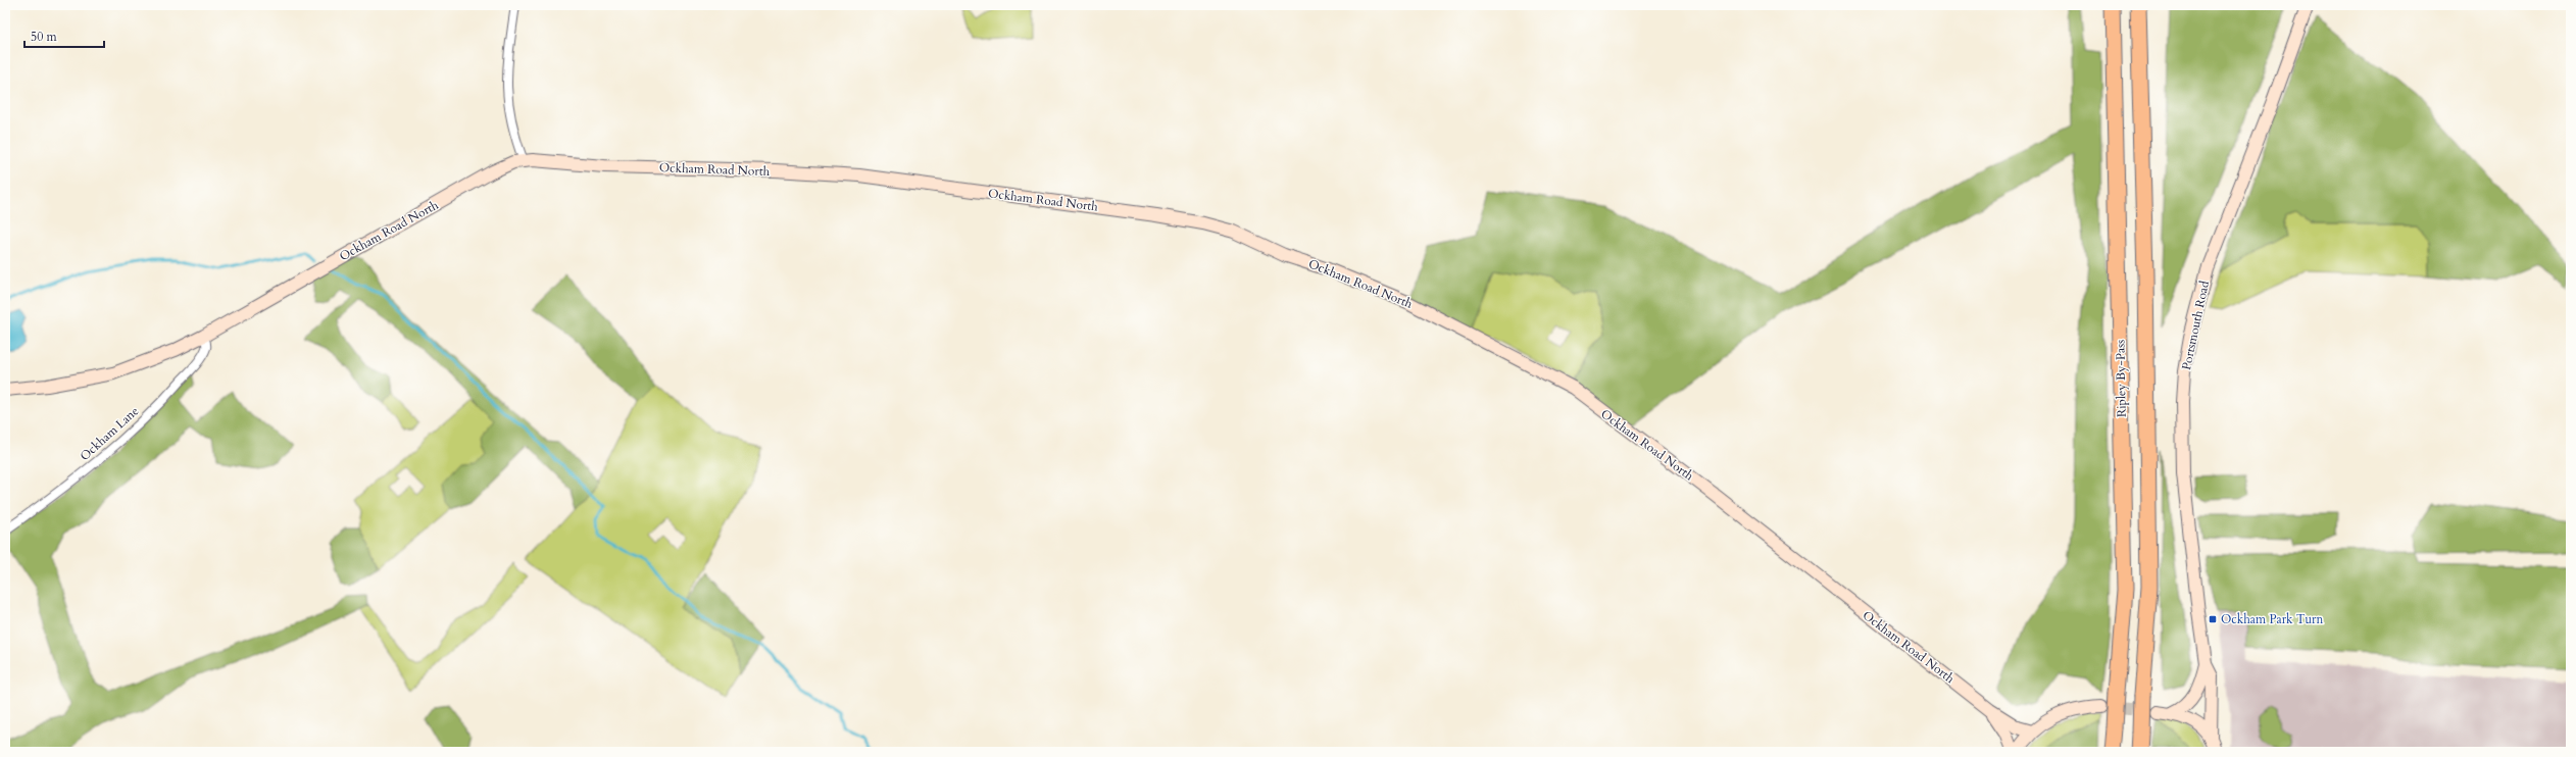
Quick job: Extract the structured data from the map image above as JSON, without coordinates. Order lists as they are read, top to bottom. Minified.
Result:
{"streets":{"highway":["Ripley By-Pass"],"main road":["Ockham Road North","Portsmouth Road"],"street":["Ockham Lane"]},"crossings":[["Ockham Road North","Ockham Lane"]],"places":{"transit":["Ockham Park Turn"]},"scale_bar":"50 m"}
